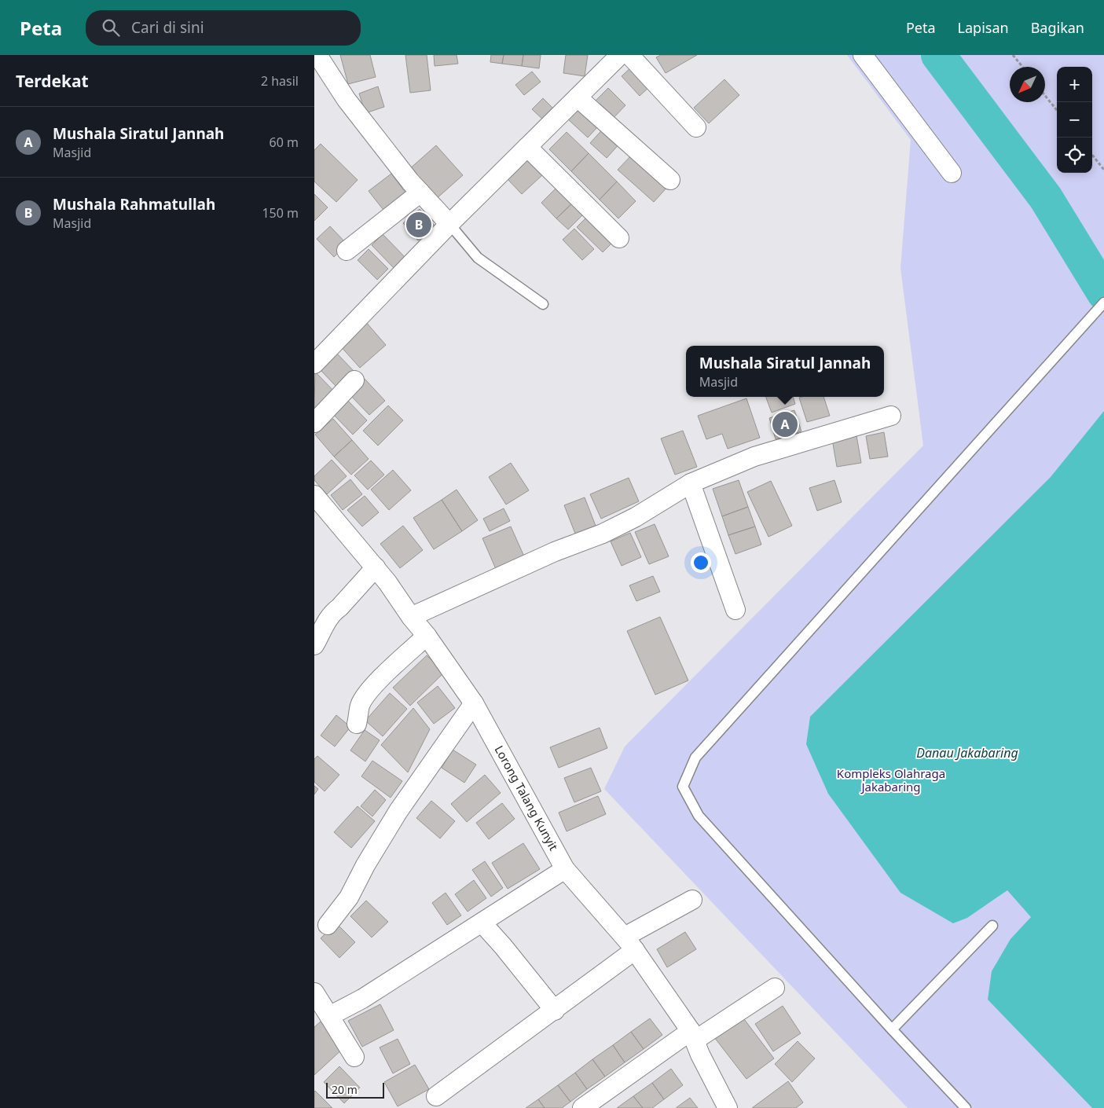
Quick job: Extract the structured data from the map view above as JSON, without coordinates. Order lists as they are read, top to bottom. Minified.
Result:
{"streets":{"street":["Lorong Talang Kunyit"]},"water":["Danau Jakabaring"],"parks":["Kompleks Olahraga Jakabaring"],"scale_bar":"20 m","north":"bottom left","page":{"header":"Peta","search":"Cari di sini","nav":["Peta","Lapisan","Bagikan"],"heading":["Terdekat","2 hasil"],"map_buttons":["+","−"],"list":[{"mark":"A","name":"Mushala Siratul Jannah","note":"Masjid","value":"60 m"},{"mark":"B","name":"Mushala Rahmatullah","note":"Masjid","value":"150 m"}],"pins":["B","A"],"popup":["Mushala Siratul Jannah","Masjid"],"scale":"20 m"}}
